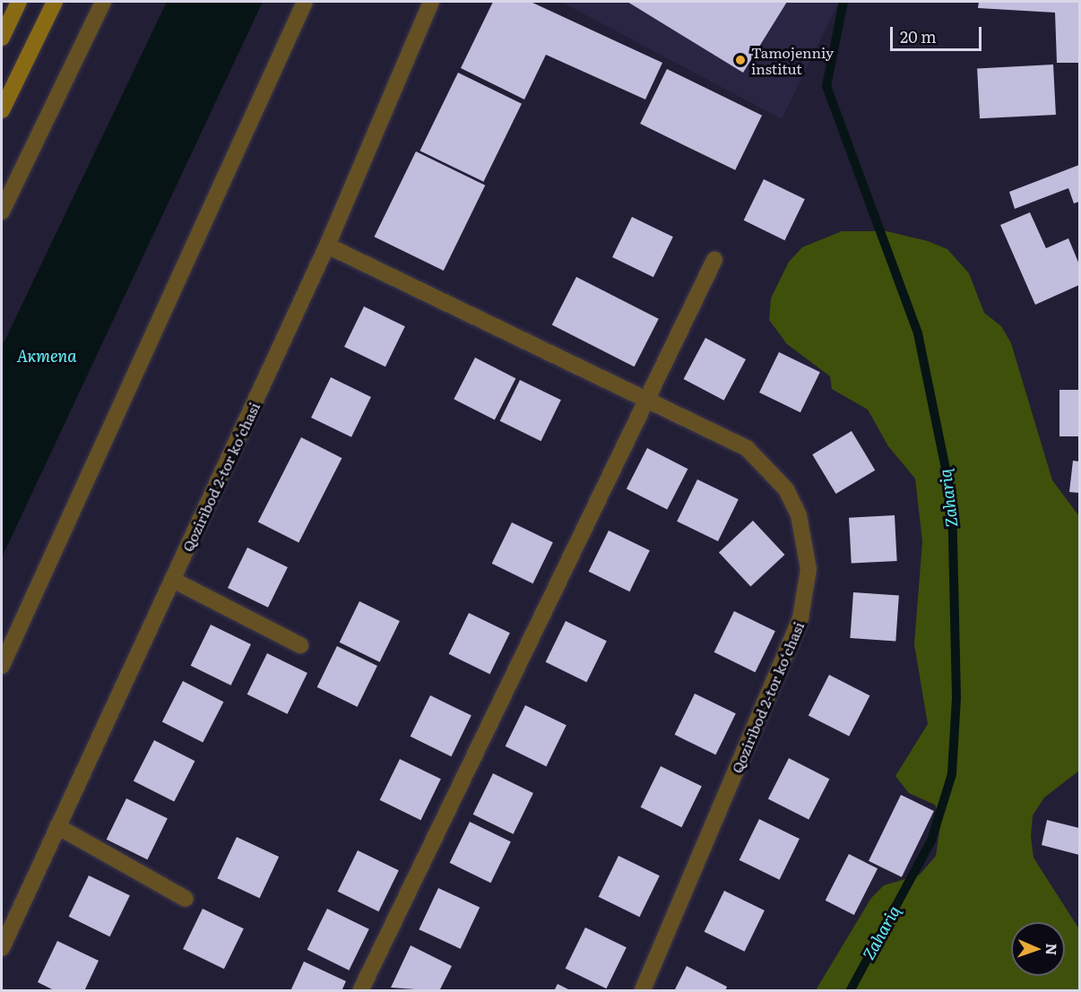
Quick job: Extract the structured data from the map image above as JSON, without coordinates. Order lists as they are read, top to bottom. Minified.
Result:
{"streets":{"street":["Qoziribod 2-tor ko‘chasi"]},"water":["Актепа","Zahariq"],"places":["Tamojenniy institut"],"scale_bar":"20 m","north":"right"}
